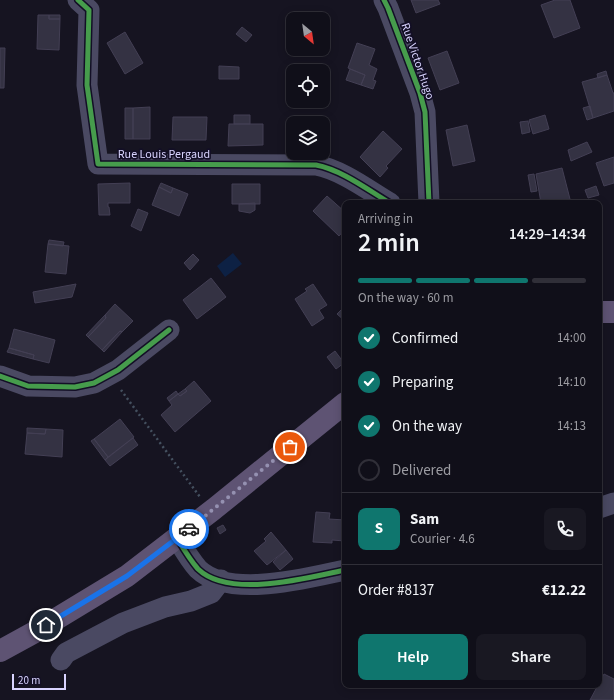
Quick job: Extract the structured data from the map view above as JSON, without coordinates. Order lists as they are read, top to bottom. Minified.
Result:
{"streets":{"street":["Rue Victor Hugo","Rue Louis Pergaud"]},"scale_bar":"20 m","north":"bottom right","page":{"heading":["2 min","Arriving in","14:29–14:34"],"panel":["Sam","Courier · 4.6","Order #8137","€12.22"],"bar":"On the way · 60 m","list":[["Confirmed","14:00"],["Preparing","14:10"],["On the way","14:13"],"Delivered"],"round":"S","buttons":["Help","Share"],"scale":"20 m"}}
